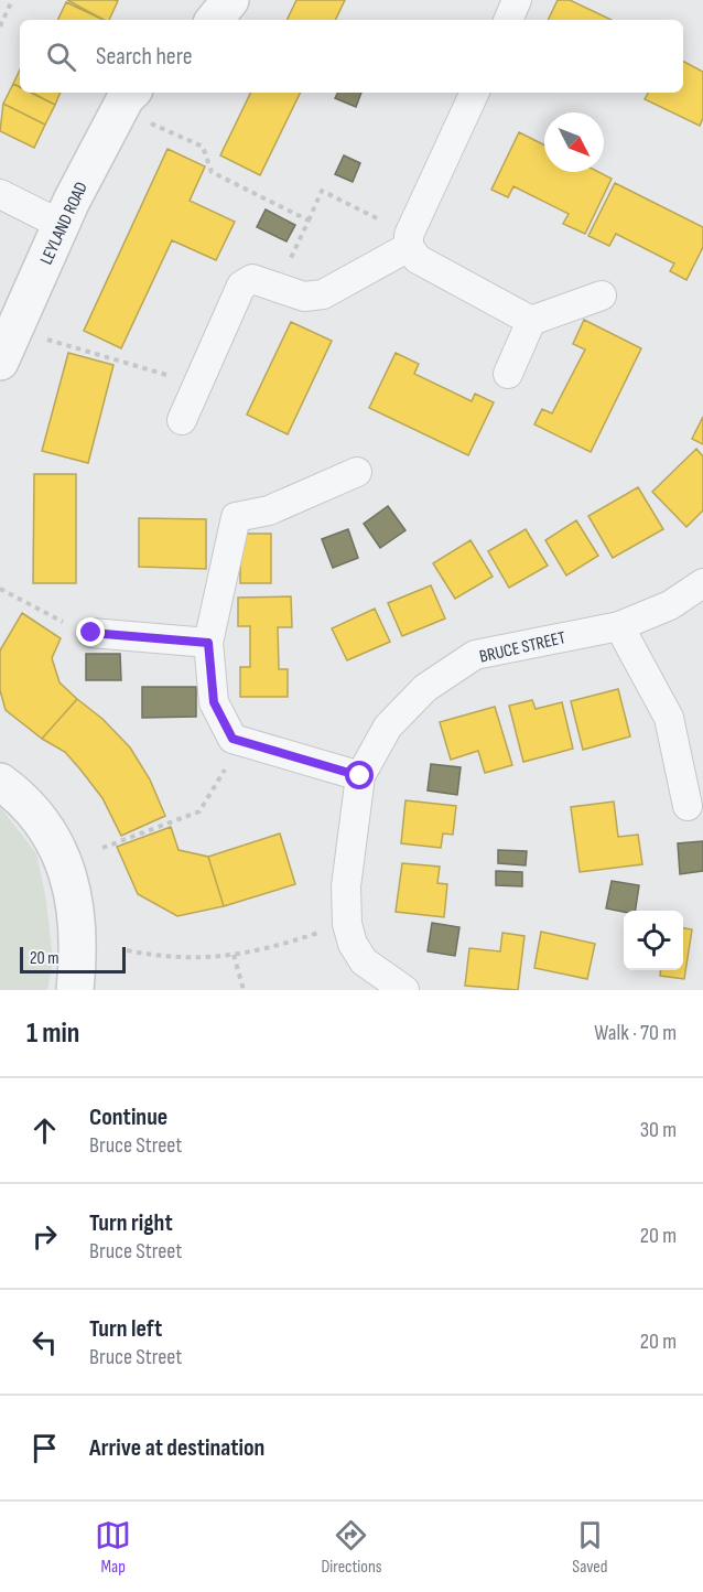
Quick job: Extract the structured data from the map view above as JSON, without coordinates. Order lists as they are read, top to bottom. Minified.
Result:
{"streets":{"street":["LEYLAND ROAD","BRUCE STREET"]},"scale_bar":"20 m","north":"bottom right","page":{"search":"Search here","scale":"20 m","heading":["1 min","Walk · 70 m"],"list":[["Continue","Bruce Street","30 m"],["Turn right","Bruce Street","20 m"],["Turn left","Bruce Street","20 m"],"Arrive at destination"],"nav":["Map","Directions","Saved"]}}
